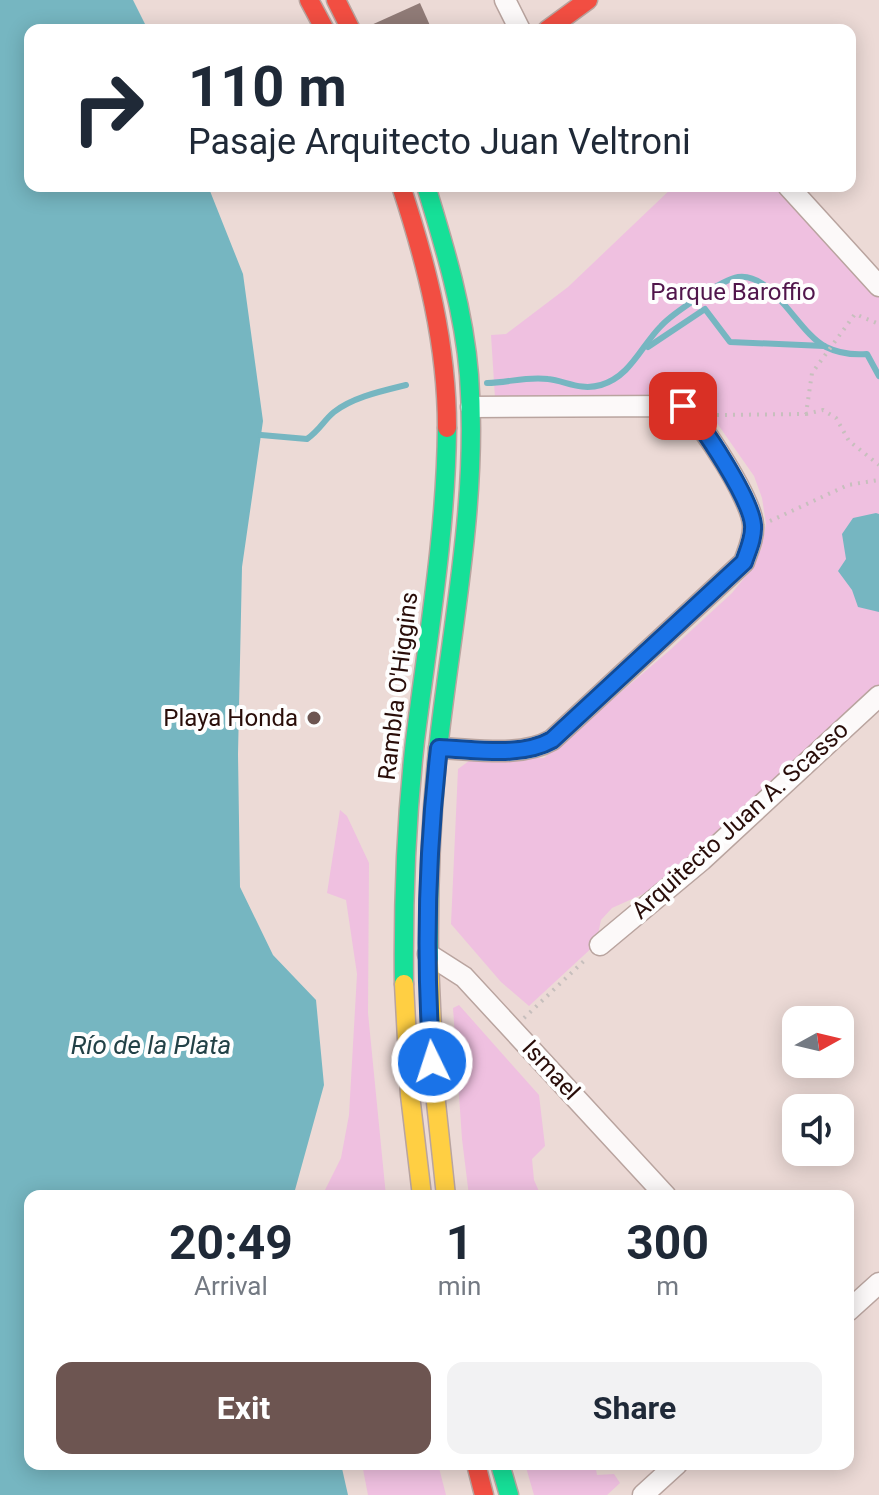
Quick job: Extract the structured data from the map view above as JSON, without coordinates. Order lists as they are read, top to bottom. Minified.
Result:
{"streets":{"main road":["Rambla O'Higgins"],"street":["Arquitecto Juan A. Scasso","Ismael"]},"crossings":[["Rambla O'Higgins","Ismael"]],"water":["Río de la Plata"],"parks":["Parque Baroffio"],"places":["Playa Honda"],"north":"right","page":{"turn":["110 m","Pasaje Arquitecto Juan Veltroni"],"eta":["20:49","Arrival","1","min","300","m"],"buttons":["Exit","Share"]}}
